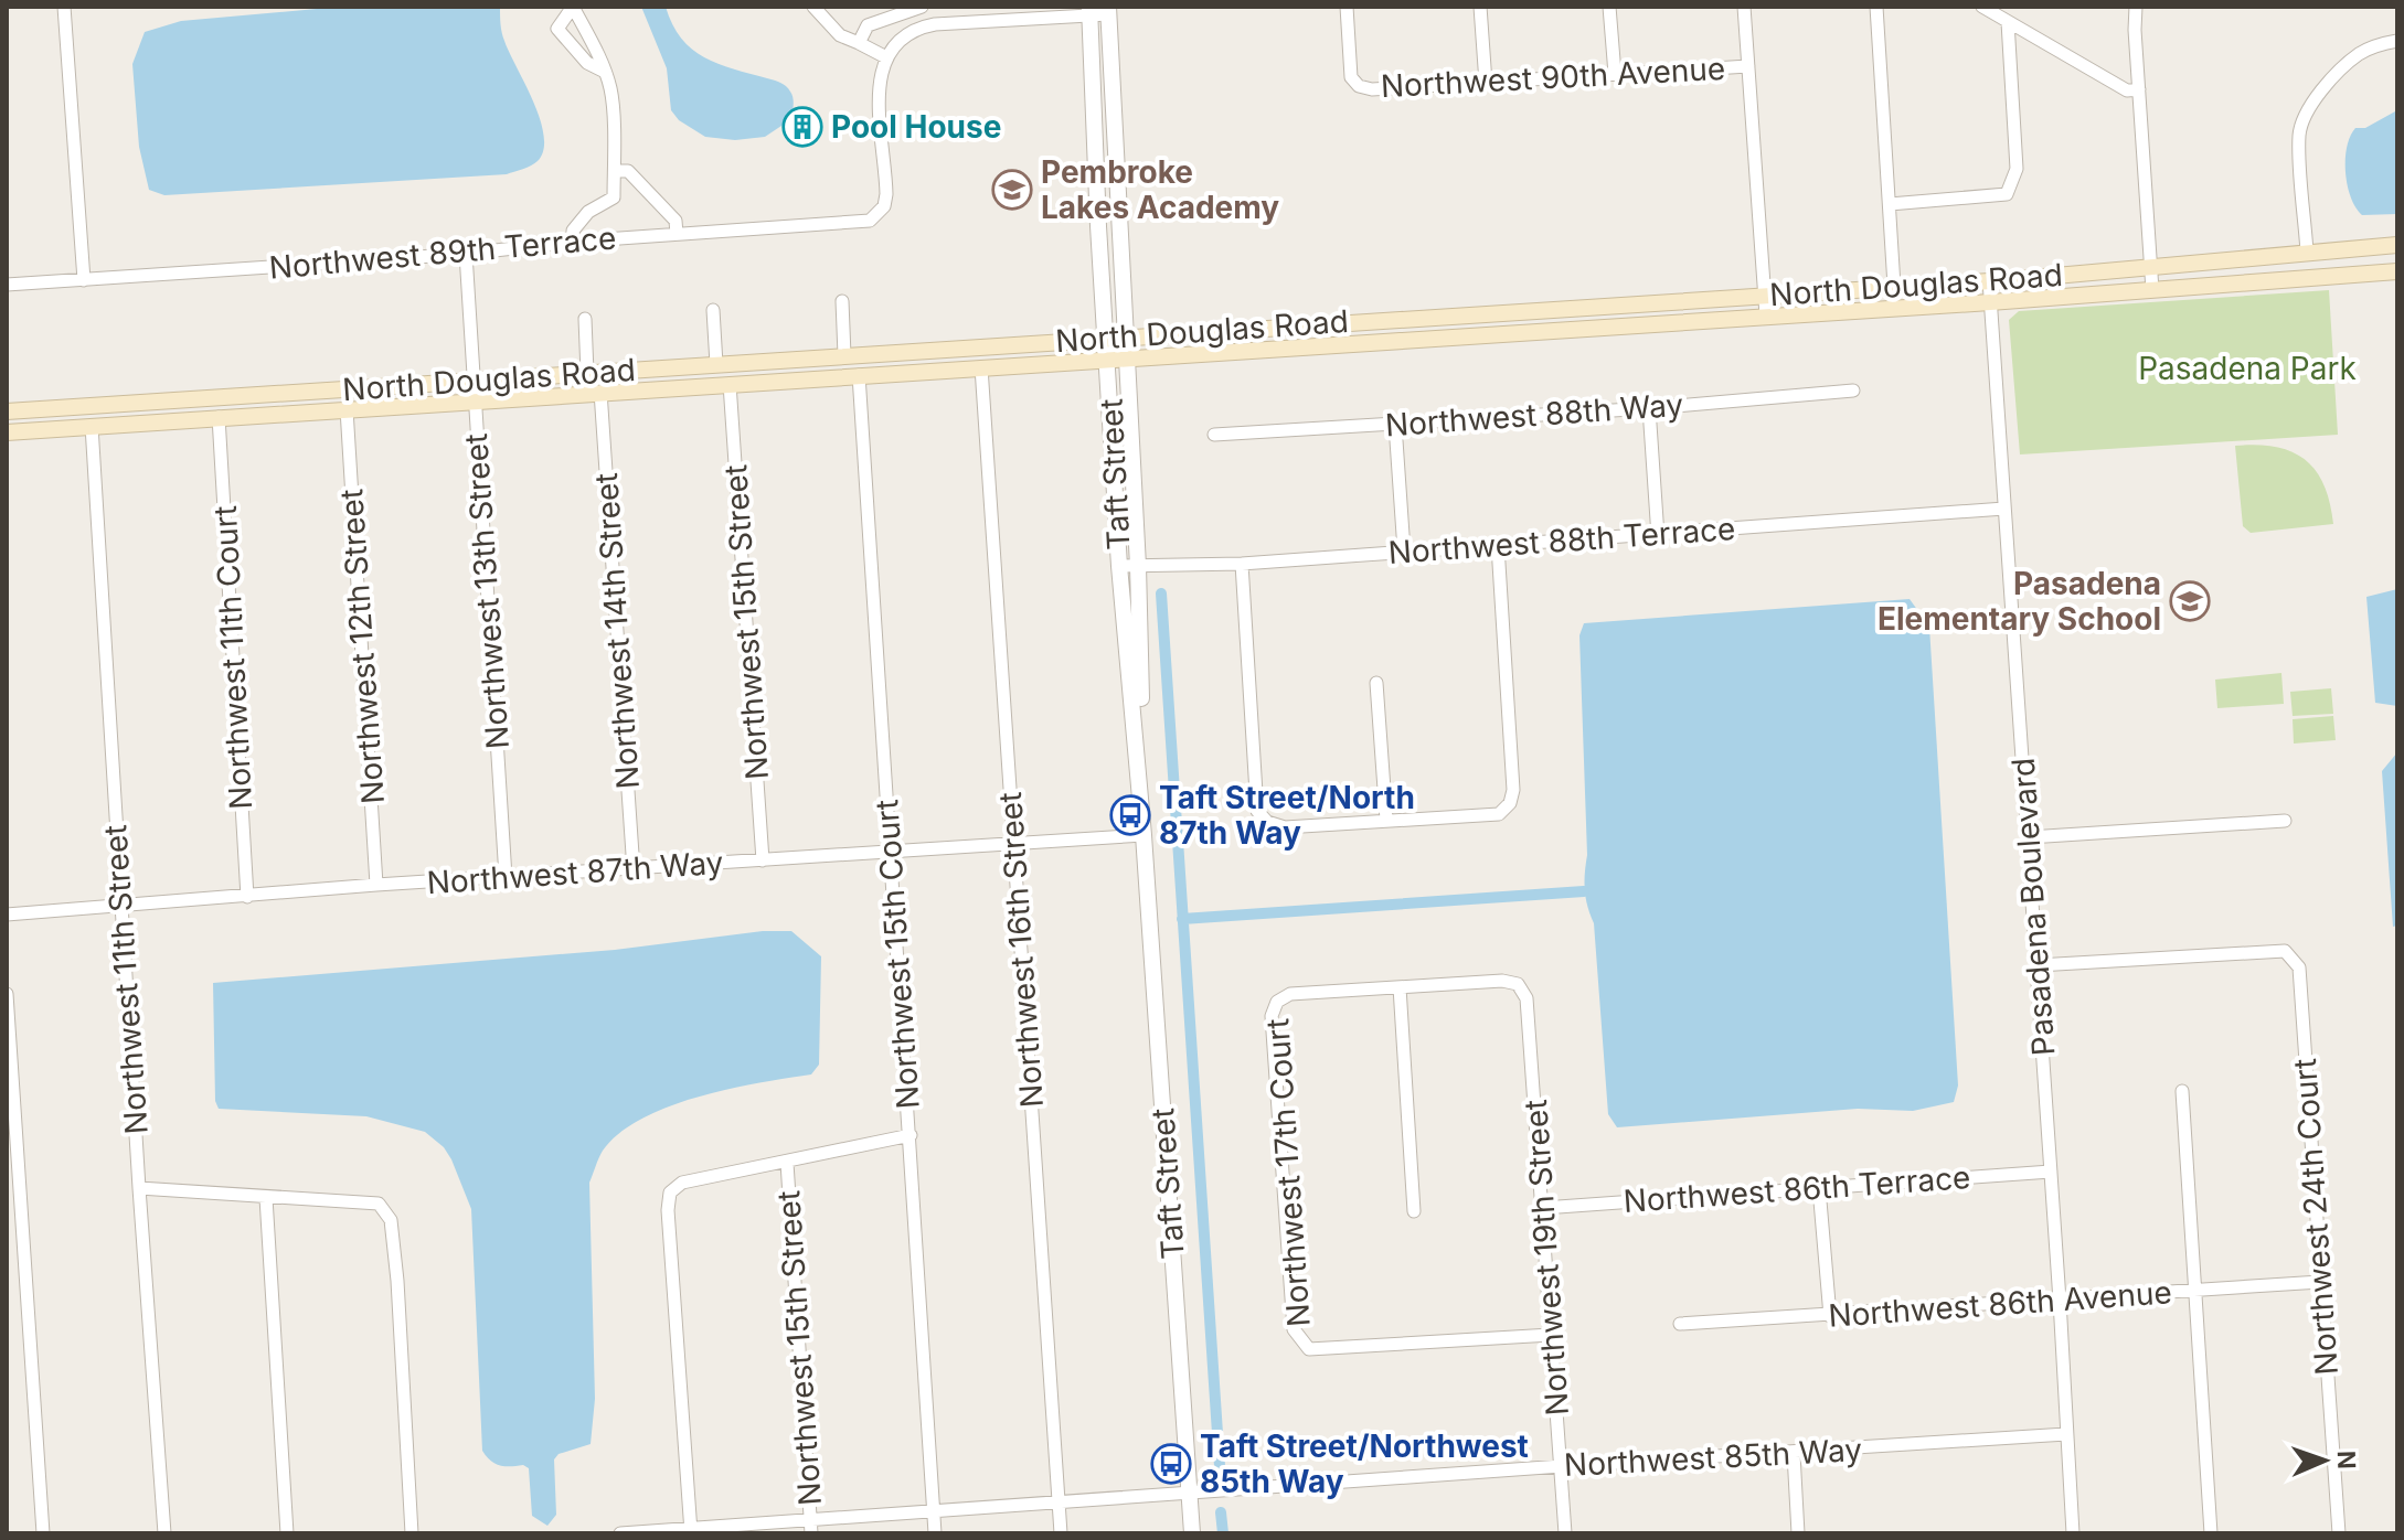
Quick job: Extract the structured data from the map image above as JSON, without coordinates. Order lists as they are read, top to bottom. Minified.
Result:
{"streets":{"main road":["North Douglas Road"],"street":["Northwest 90th Avenue","Northwest 89th Terrace","Northwest 88th Way","Taft Street","Northwest 88th Terrace","Northwest 13th Street","Northwest 15th Street","Northwest 14th Street","Northwest 12th Street","Northwest 11th Court","Northwest 87th Way","Pasadena Boulevard","Northwest 16th Street","Northwest 15th Court","Northwest 11th Street","Northwest 17th Court","Northwest 86th Terrace","Northwest 24th Court","Northwest 19th Street","Northwest 86th Avenue","Northwest 85th Way"]},"crossings":[["Northwest 89th Terrace","Northwest 13th Street"],["North Douglas Road","Taft Street"],["North Douglas Road","Northwest 13th Street"],["North Douglas Road","Northwest 15th Street"],["North Douglas Road","Northwest 14th Street"],["North Douglas Road","Northwest 12th Street"],["North Douglas Road","Northwest 11th Court"],["North Douglas Road","Pasadena Boulevard"],["North Douglas Road","Northwest 16th Street"],["North Douglas Road","Northwest 15th Court"],["North Douglas Road","Northwest 11th Street"],["Taft Street","Northwest 88th Terrace"],["Taft Street","Northwest 87th Way"],["Taft Street","Northwest 85th Way"],["Northwest 88th Terrace","Pasadena Boulevard"],["Northwest 13th Street","Northwest 87th Way"],["Northwest 15th Street","Northwest 87th Way"],["Northwest 15th Street","Northwest 85th Way"],["Northwest 14th Street","Northwest 87th Way"],["Northwest 12th Street","Northwest 87th Way"],["Northwest 11th Court","Northwest 87th Way"],["Northwest 87th Way","Northwest 16th Street"],["Northwest 87th Way","Northwest 15th Court"],["Northwest 87th Way","Northwest 11th Street"],["Pasadena Boulevard","Northwest 86th Terrace"],["Pasadena Boulevard","Northwest 24th Court"],["Pasadena Boulevard","Northwest 86th Avenue"],["Pasadena Boulevard","Northwest 85th Way"],["Northwest 16th Street","Northwest 85th Way"],["Northwest 15th Court","Northwest 85th Way"],["Northwest 17th Court","Northwest 19th Street"],["Northwest 86th Terrace","Northwest 19th Street"],["Northwest 24th Court","Northwest 86th Avenue"],["Northwest 19th Street","Northwest 85th Way"]],"parks":["Pasadena Park"],"places":{"building":["Pool House"],"school or university":["Pembroke Lakes Academy","Pasadena Elementary School"],"bus stop":["Taft Street/North 87th Way","Taft Street/Northwest 85th Way"]},"north":"right"}
